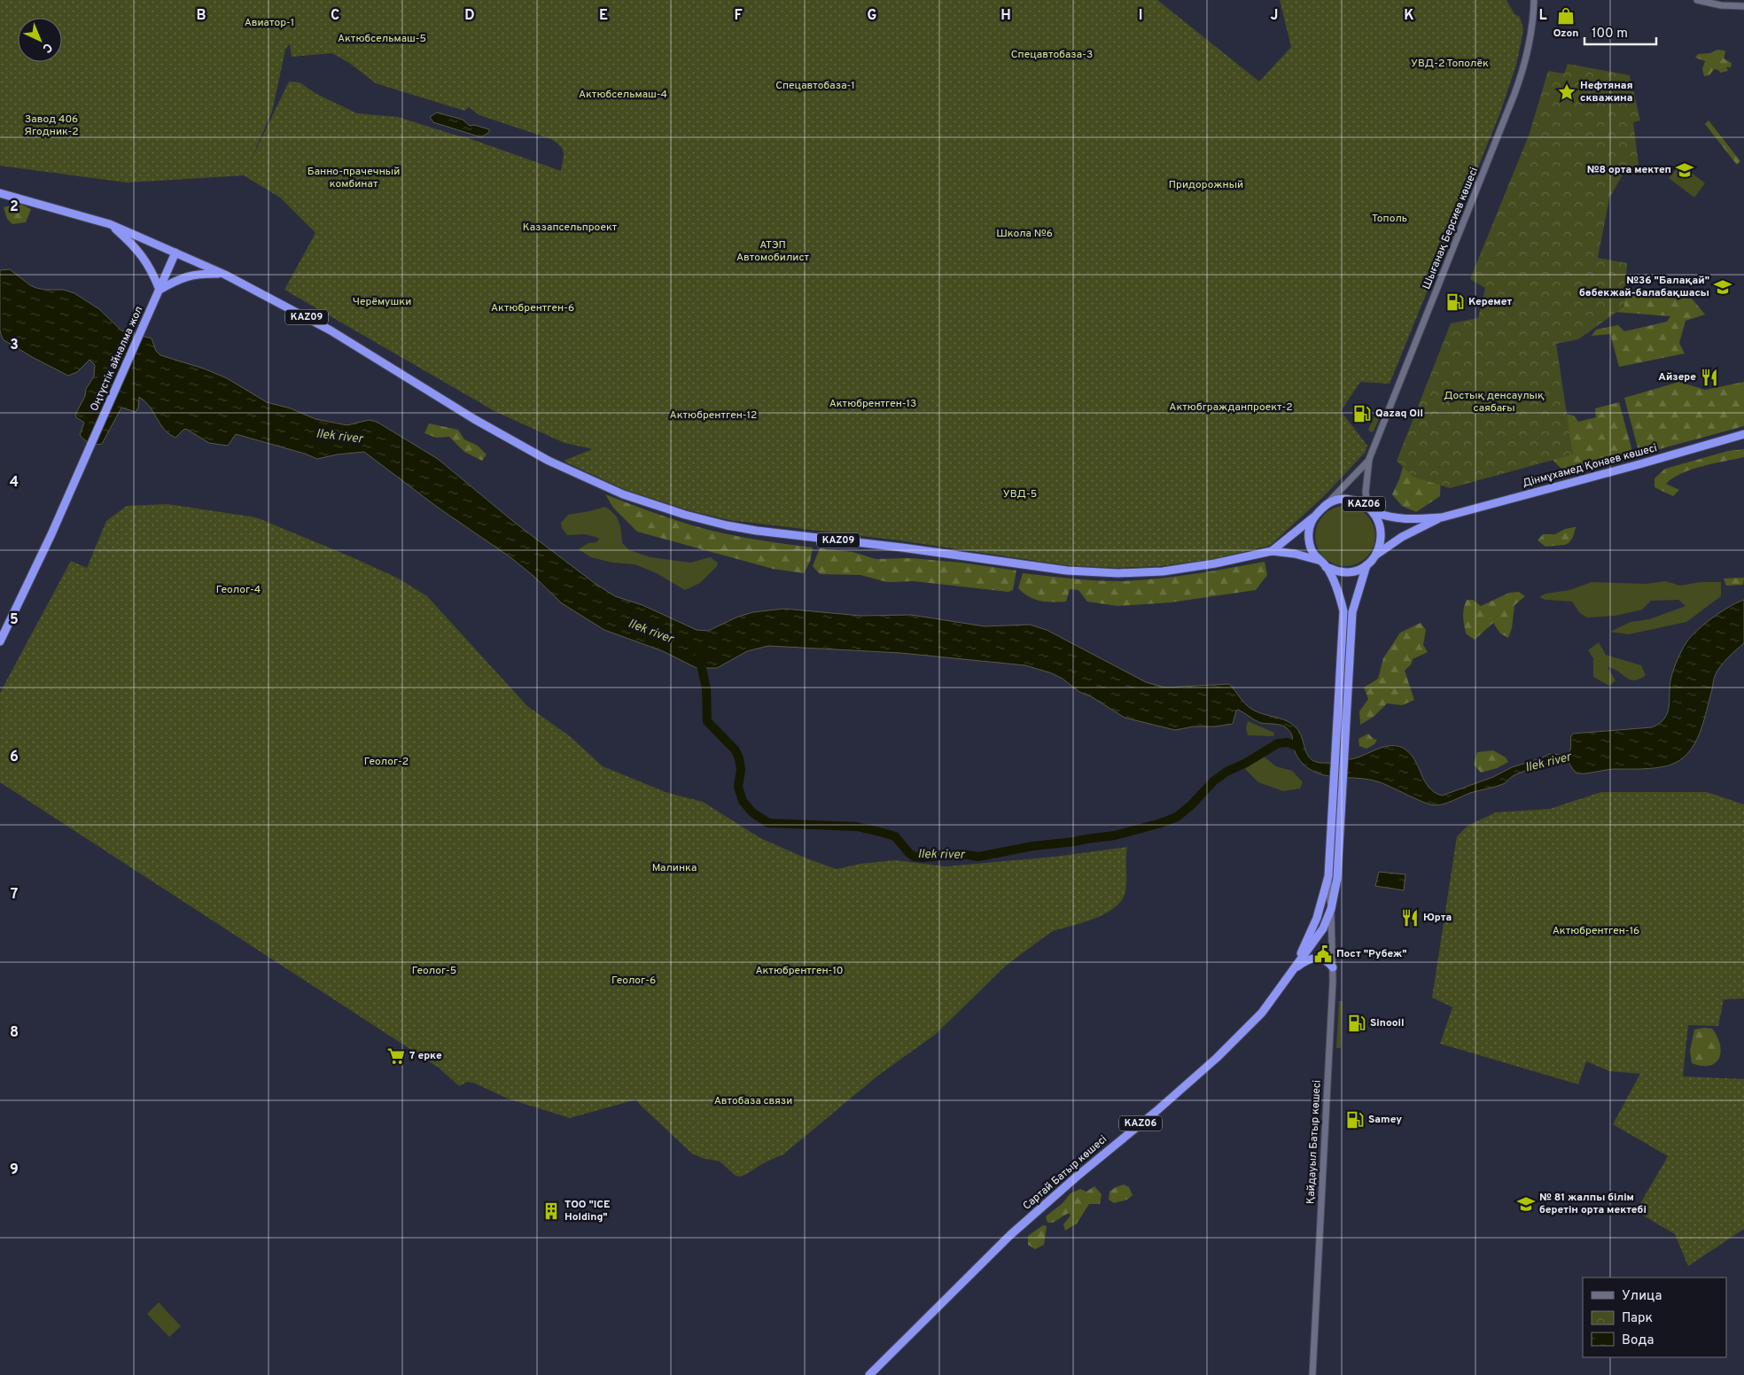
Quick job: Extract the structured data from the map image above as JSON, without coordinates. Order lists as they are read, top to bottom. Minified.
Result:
{"streets":{"highway":["KAZ09","Оңтүстік айналма жол","Дінмұхамед Қонаев көшесі","KАZ06","Сартай Батыр көшесі"],"main road":["Шығанақ Берсиев көшесі","Қайдауыл Батыр көшесі"]},"crossings":[["KAZ09","Оңтүстік айналма жол"],["KAZ09","KАZ06"],["Дінмұхамед Қонаев көшесі","KАZ06"],["KАZ06","Қайдауыл Батыр көшесі"],["KАZ06","Сартай Батыр көшесі"]],"water":["Ilek river"],"parks":["Авиатор-1","Актюбсельмаш-5","Спецавтобаза-3","УВД-2 Тополёк","Спецавтобаза-1","Актюбсельмаш-4","Завод 406 Ягодник-2","Банно-прачечный комбинат","Придорожный","Тополь","Каззапсельпроект","Школа №6","АТЭП Автомобилист","Черёмушки","Актюбрентген-6","Достық денсаулық саябағы","Актюбрентген-13","Актюбгражданпроект-2","Актюбрентген-12","УВД-5","Геолог-4","Геолог-2","Малинка","Актюбрентген-16","Геолог-5","Актюбрентген-10","Геолог-6","Автобаза связи"],"places":{"shop":["Ozon"],"place":["Нефтяная скважина"],"school or university":["№8 орта мектеп","№36 \"Балақай\" бөбекжай-балабақшасы","№ 81 жалпы білім беретін орта мектебі"],"fuel station":["Керемет","Qazaq Oil","Sinooil","Samey"],"restaurant":["Айзере","Юрта"],"public building":["Пост \"Рубеж\""],"supermarket":["7 ерке"],"building":["ТОО \"ICE Holding\""]},"legend":["Улица","Парк","Вода"],"scale_bar":"100 m","north":"bottom right","grid":{"columns":["B","C","D","E","F","G","H","I","J","K","L"],"rows":["2","3","4","5","6","7","8","9"]}}
